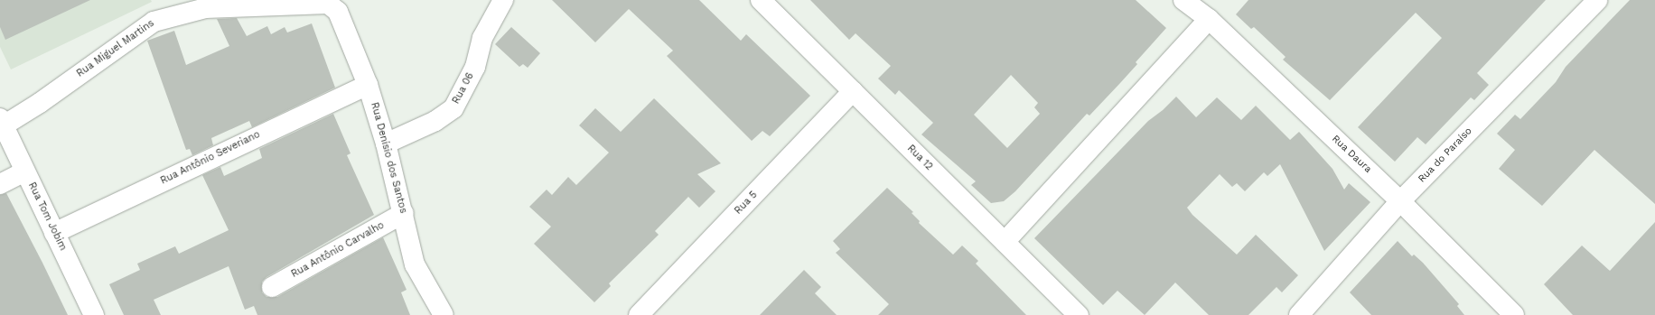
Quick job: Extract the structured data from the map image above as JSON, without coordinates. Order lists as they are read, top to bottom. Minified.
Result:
{"streets":{"street":["Rua Miguel Martins","Rua 06","Rua Daura","Rua do Paraíso","Rua Antônio Severiano","Rua Denísio dos Santos","Rua 12","Rua 5","Rua Tom Jobim","Rua Antônio Carvalho"]},"crossings":[["Rua Miguel Martins","Rua Denísio dos Santos"],["Rua Miguel Martins","Rua Tom Jobim"],["Rua 06","Rua Denísio dos Santos"],["Rua Daura","Rua do Paraíso"],["Rua Antônio Severiano","Rua Denísio dos Santos"],["Rua Antônio Severiano","Rua Tom Jobim"],["Rua Denísio dos Santos","Rua Antônio Carvalho"],["Rua 12","Rua 5"]]}
